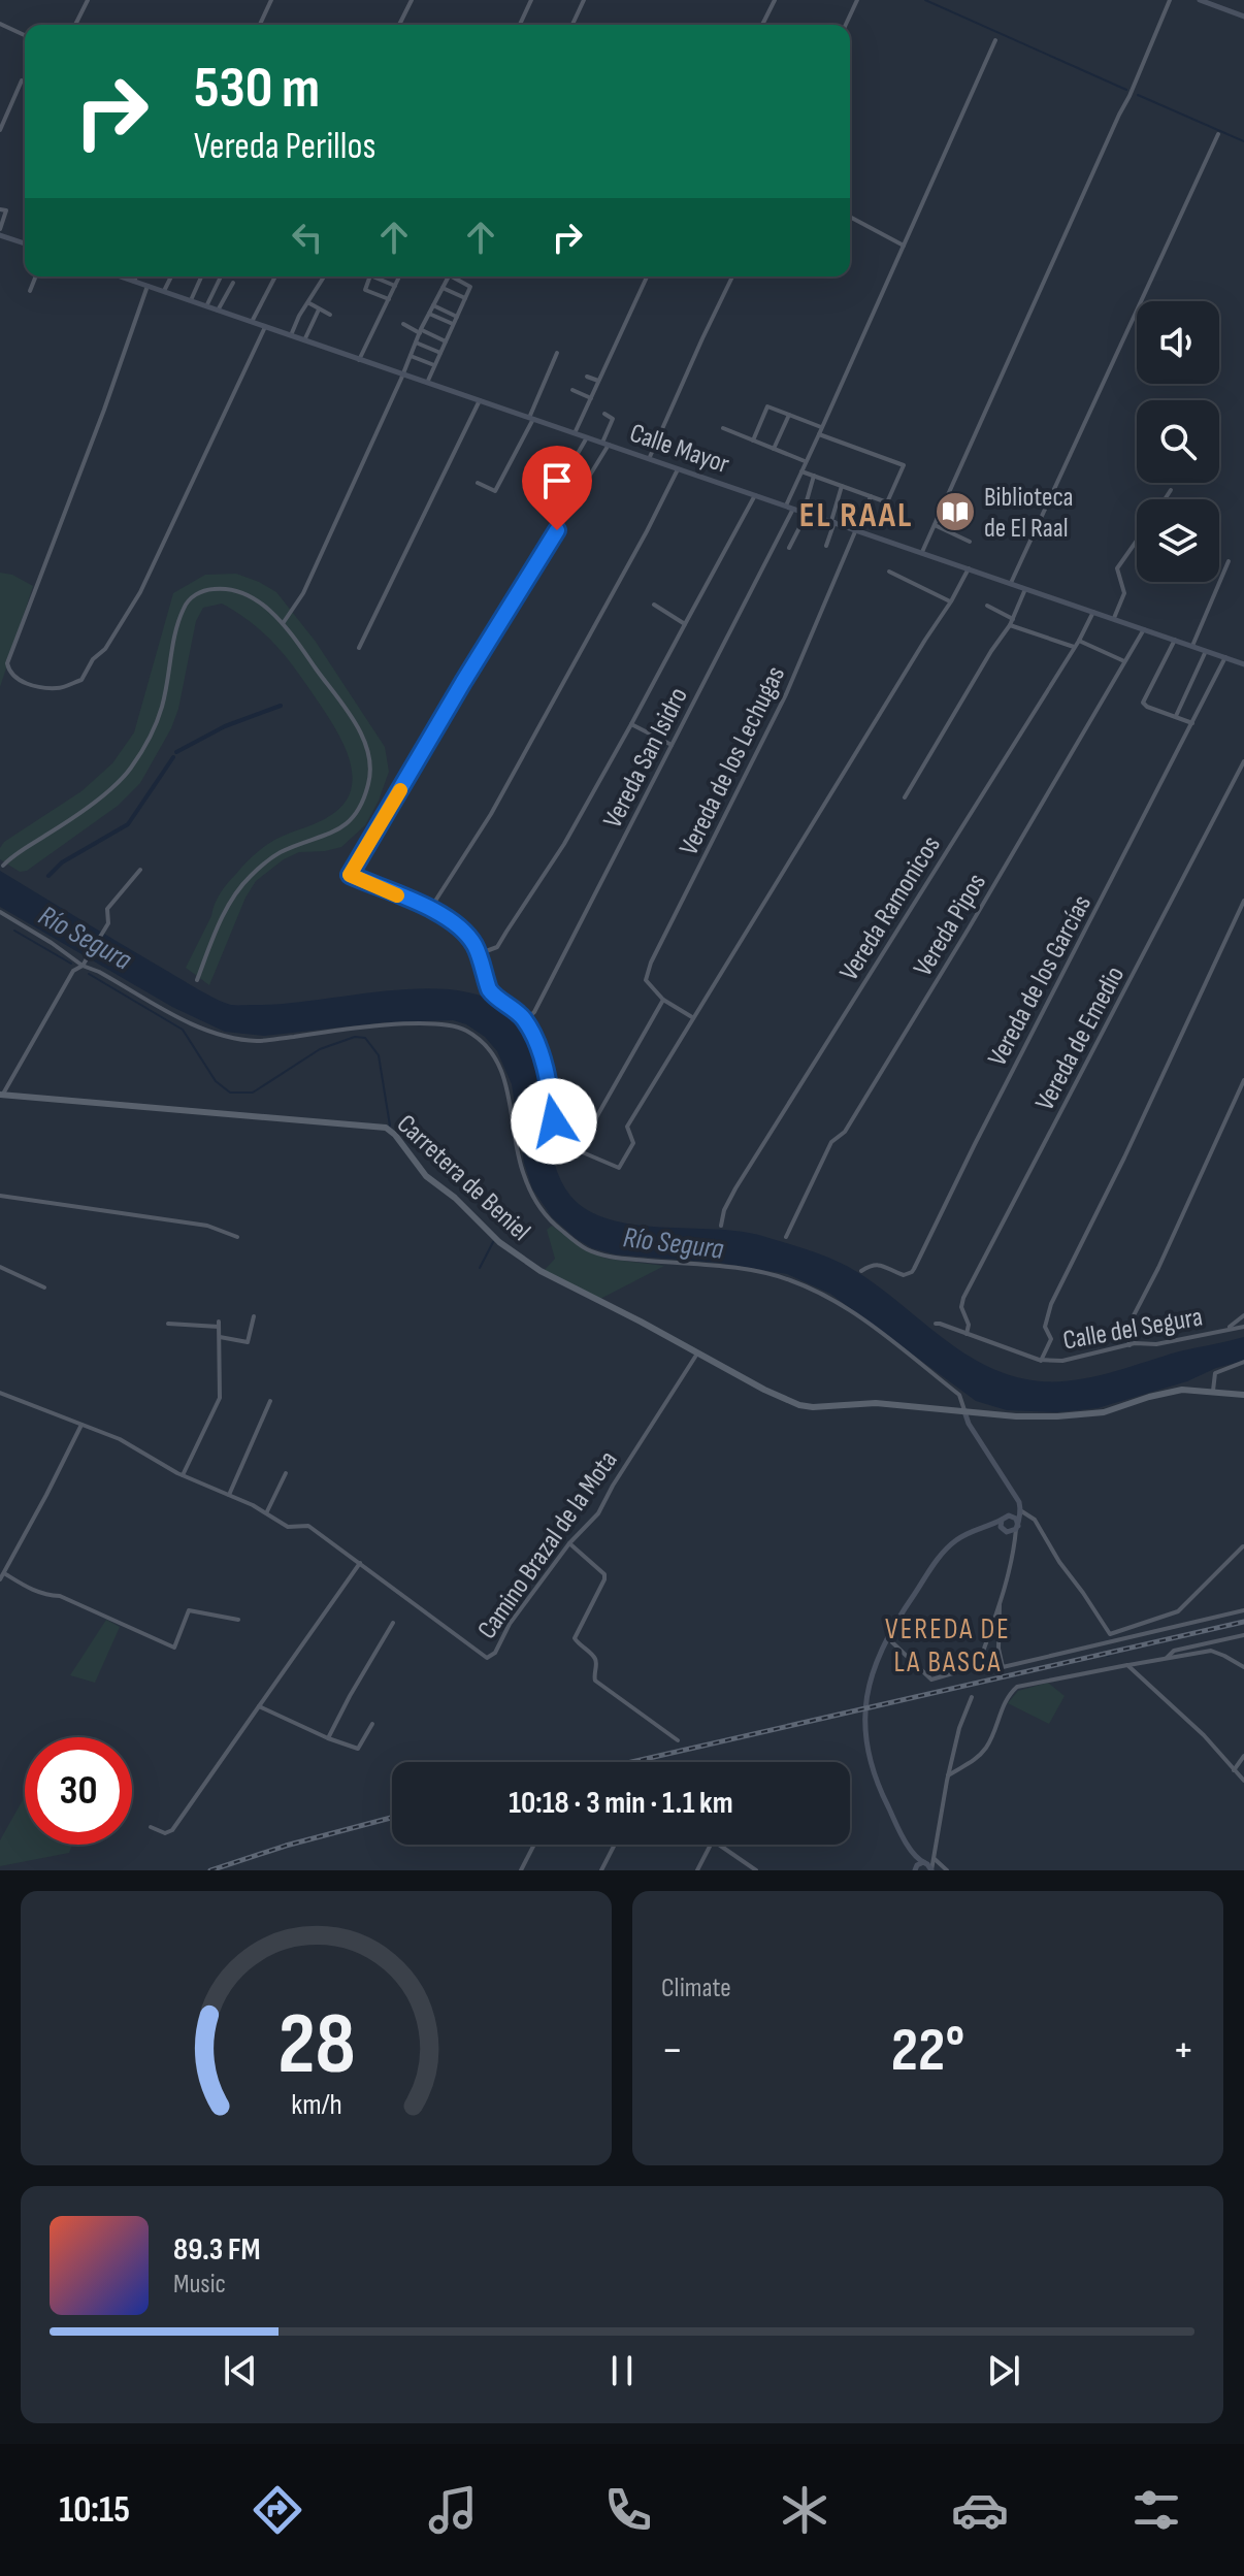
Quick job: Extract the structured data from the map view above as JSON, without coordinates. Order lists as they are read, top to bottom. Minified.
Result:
{"streets":{"main road":["Calle Mayor","Carretera de Beniel"],"street":["Vereda San Isidro","Vereda de los Lechugas","Vereda Ramonicos","Vereda Pipos","Vereda de los Garcías","Vereda de Emedio","Calle del Segura","Camino Brazal de la Mota"]},"crossings":[["Calle Mayor","Vereda San Isidro"],["Calle Mayor","Vereda de los Lechugas"],["Calle Mayor","Vereda Ramonicos"],["Calle Mayor","Vereda Pipos"],["Calle Mayor","Vereda de los Garcías"],["Vereda de Emedio","Calle del Segura"],["Carretera de Beniel","Camino Brazal de la Mota"]],"districts":["EL RAAL","VEREDA DE LA BASCA"],"water":["Río Segura"],"places":{"library":["Biblioteca de El Raal"]},"page":{"turn":["530 m","Vereda Perillos"],"limit":"30","trip":"10:18 · 3 min · 1.1 km","tile":"Climate","heat":["−","22°","+"],"song":["89.3 FM","Music"],"tabs":"10:15","gauge":["28","km/h"]}}
